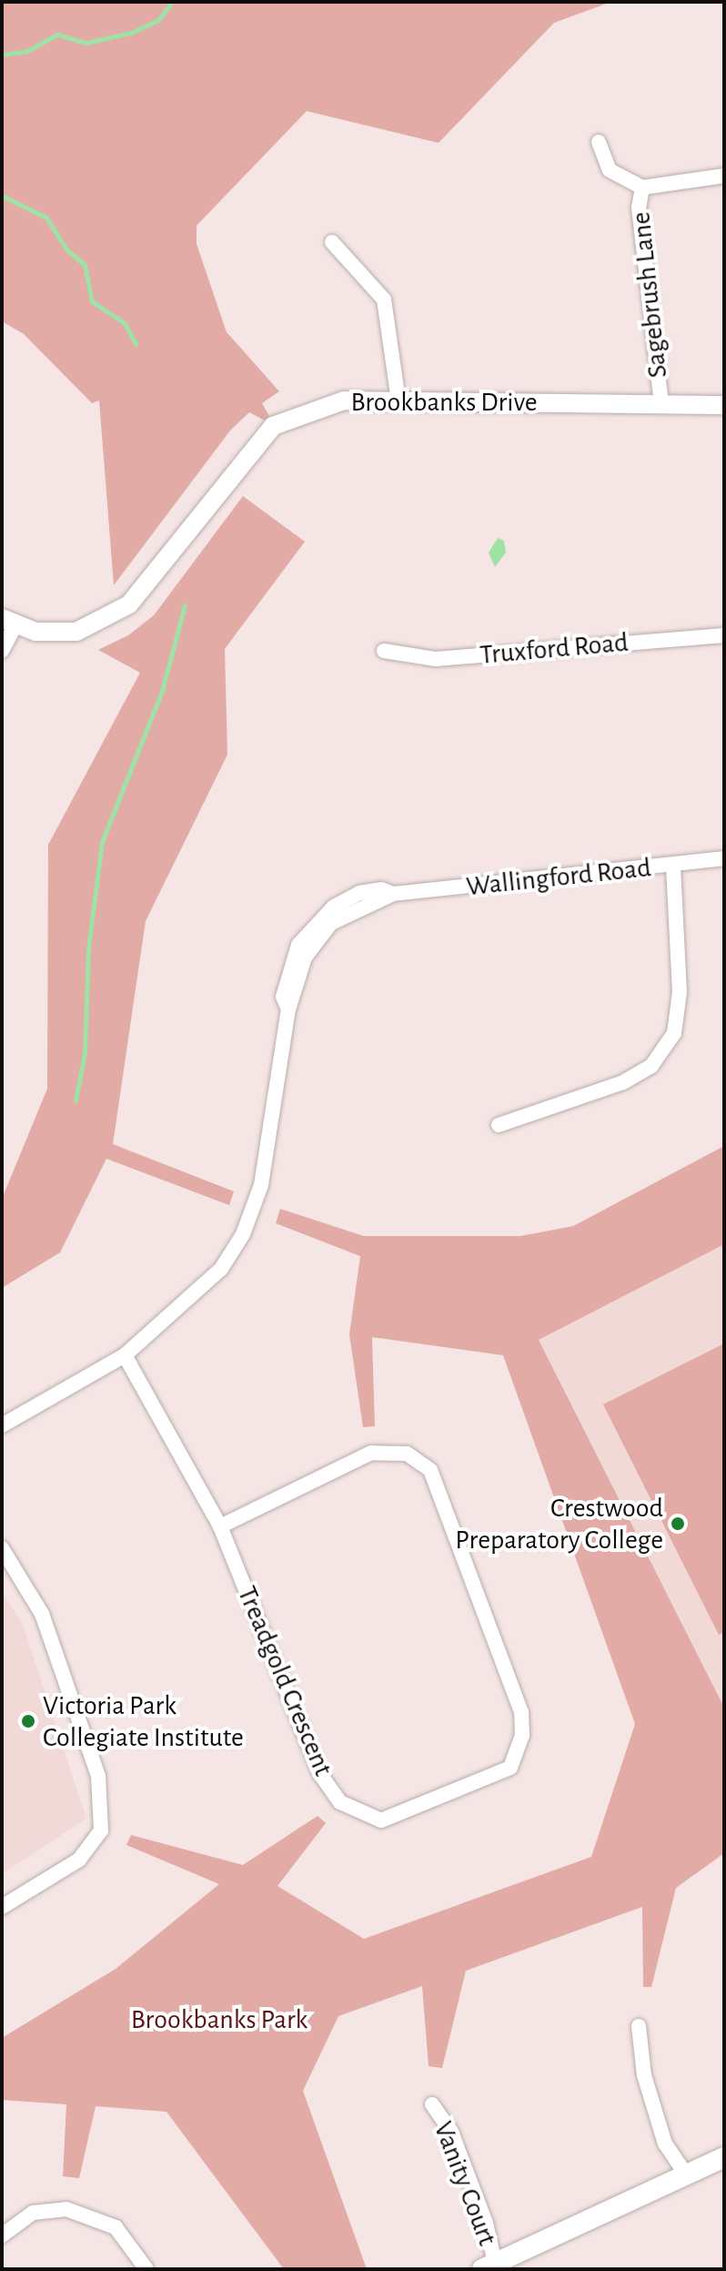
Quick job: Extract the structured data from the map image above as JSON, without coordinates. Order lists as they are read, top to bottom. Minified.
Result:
{"streets":{"street":["Sagebrush Lane","Brookbanks Drive","Truxford Road","Wallingford Road","Treadgold Crescent","Vanity Court"]},"crossings":[["Sagebrush Lane","Brookbanks Drive"],["Wallingford Road","Treadgold Crescent"]],"parks":["Brookbanks Park"],"places":["Crestwood Preparatory College","Victoria Park Collegiate Institute"]}
